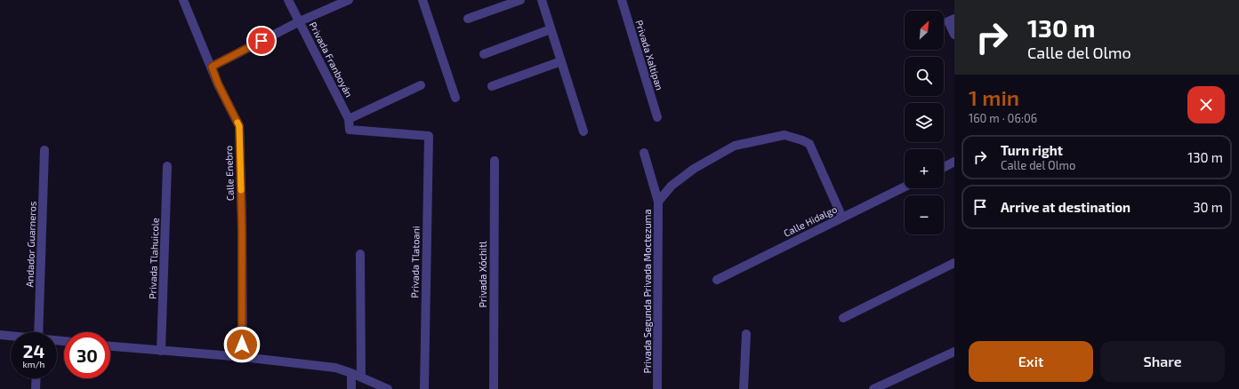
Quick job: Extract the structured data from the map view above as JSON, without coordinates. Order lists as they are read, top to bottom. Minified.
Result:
{"streets":{"street":["Privada Xaltipan","Privada Franboyán","Calle Enebro","Calle Hidalgo","Andador Guarneros","Privada Tlahuicole","Privada Tlatoani","Privada Xóchitl","Privada Segunda Privada Moctezuma"]},"crossings":[["Privada Franboyán","Privada Tlatoani"]],"north":"top right","page":{"turn":["130 m","Calle del Olmo"],"map_buttons":["+","−"],"heading":["1 min","160 m · 06:06"],"list":[{"name":"Turn right","note":"Calle del Olmo","value":"130 m"},{"name":"Arrive at destination","value":"30 m"}],"speed":"24 km/h","limit":"30","buttons":["Exit","Share"]}}
